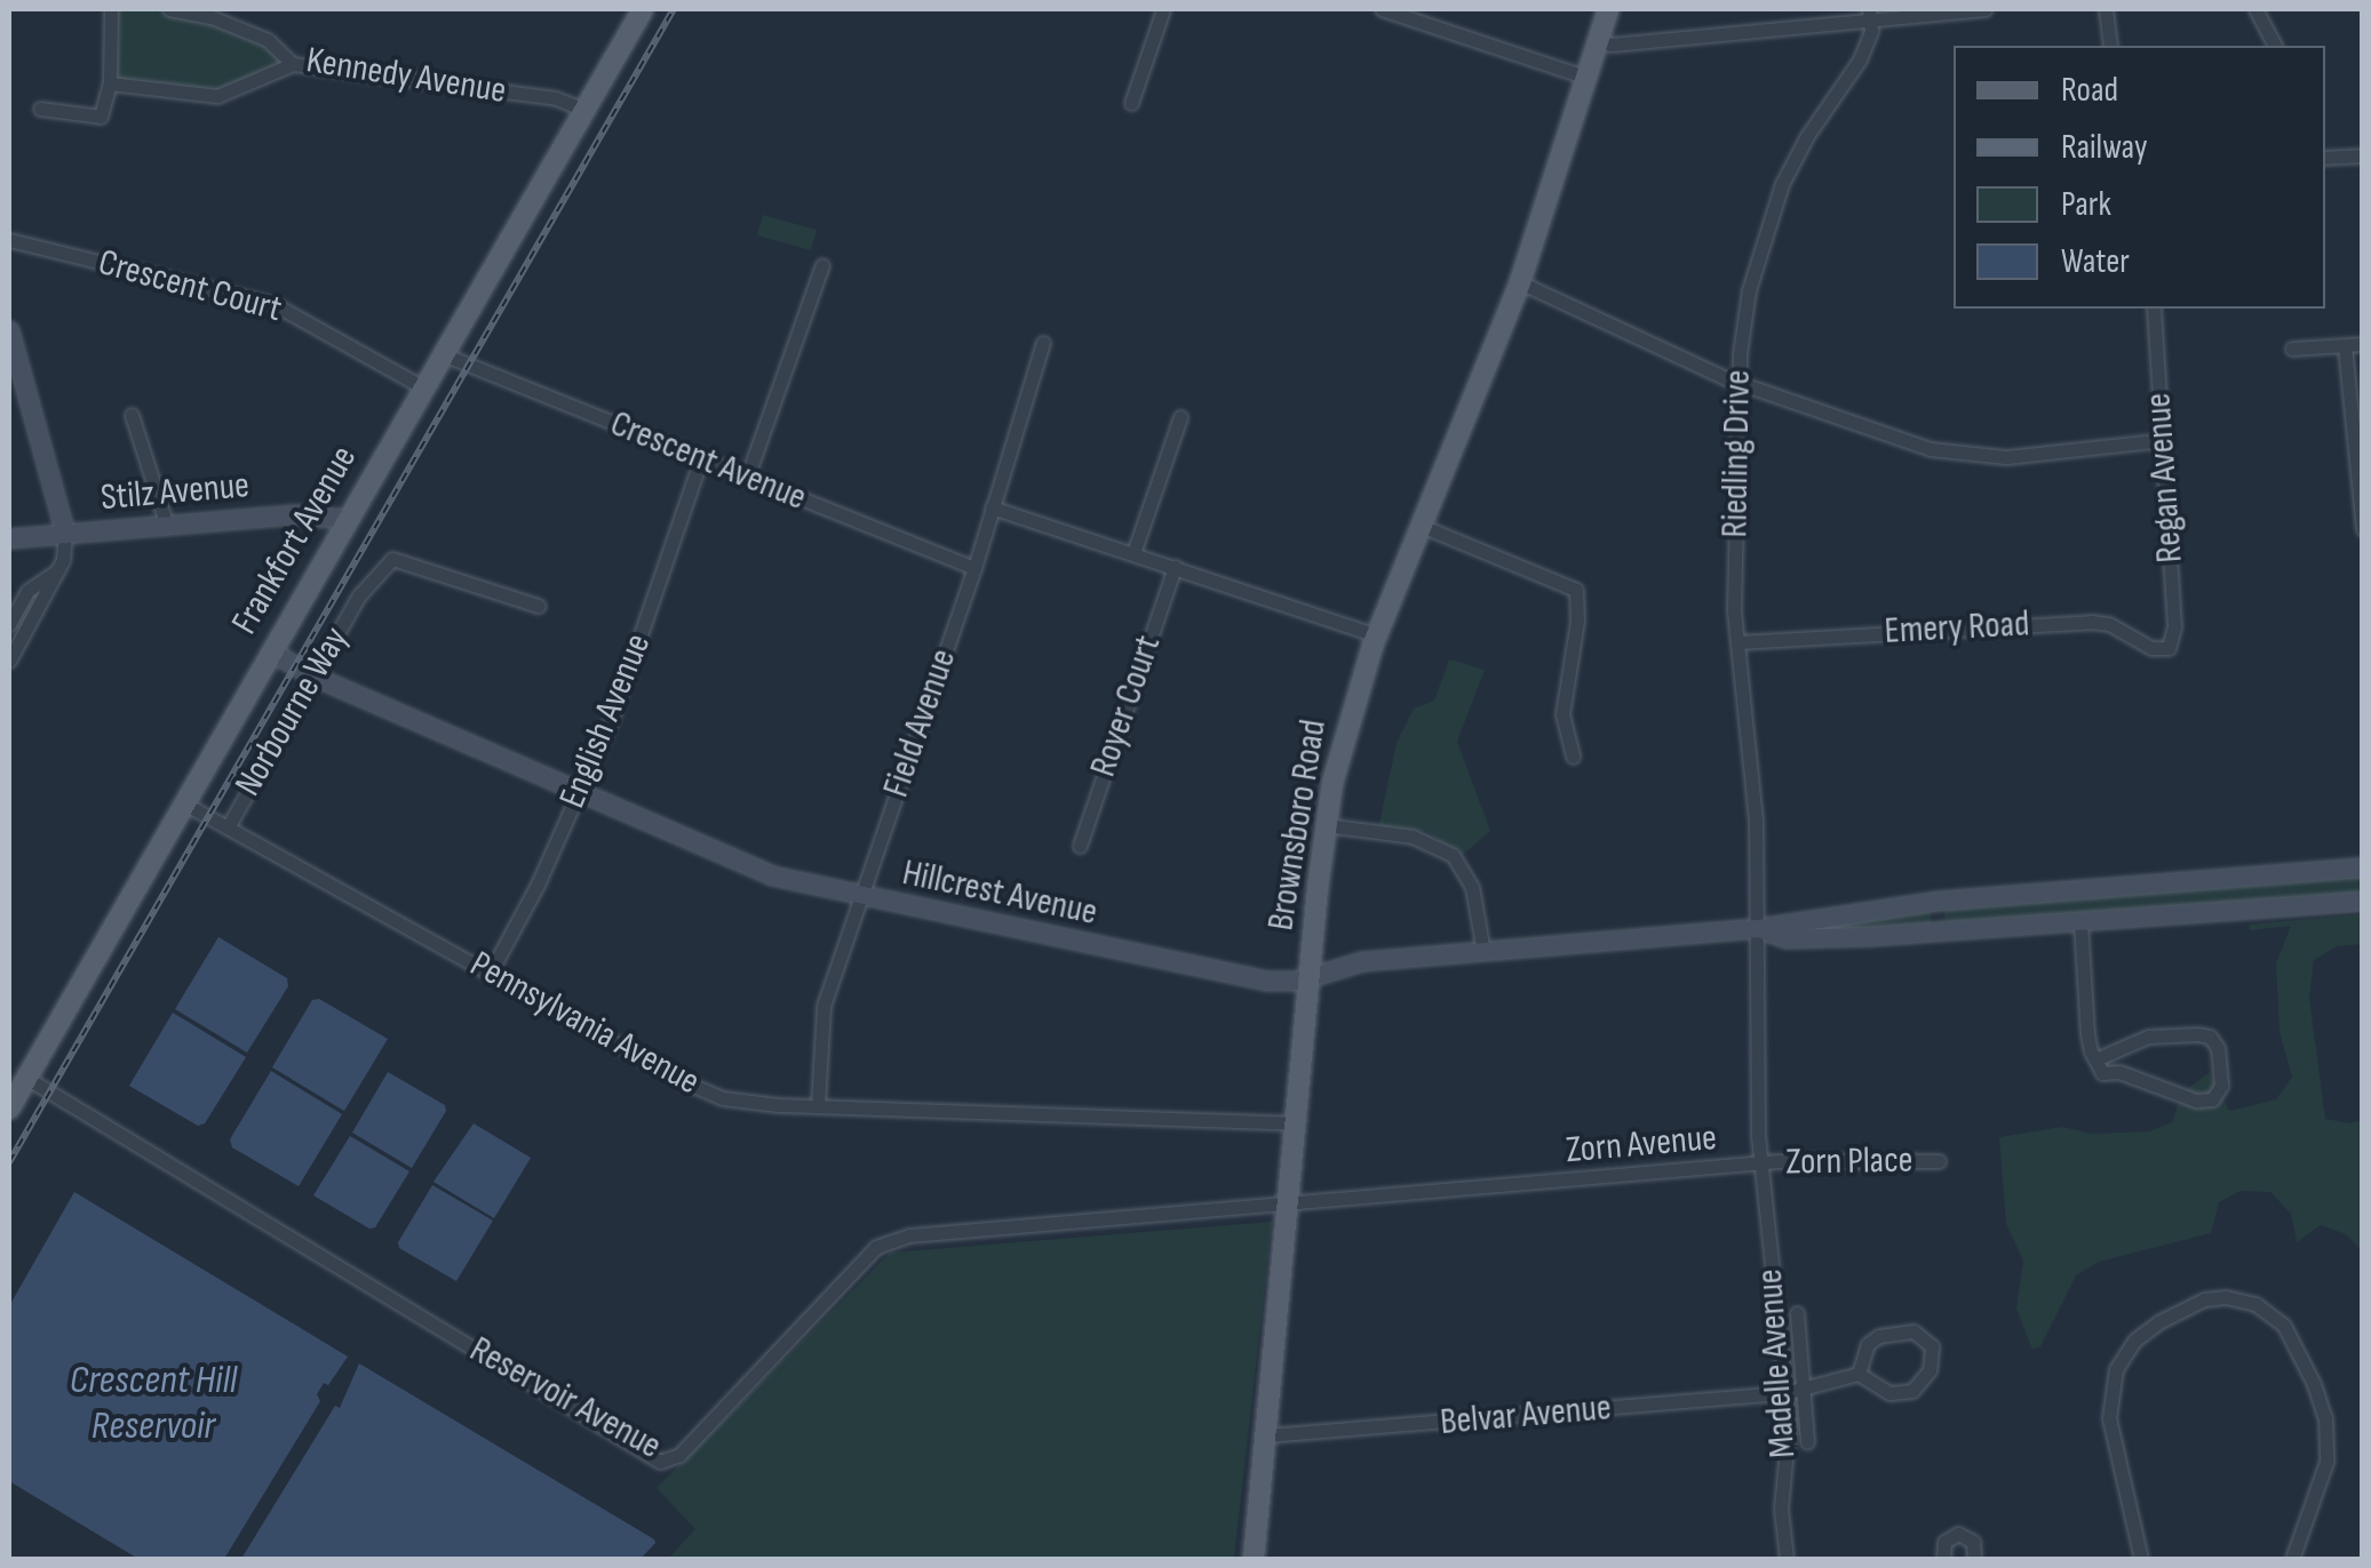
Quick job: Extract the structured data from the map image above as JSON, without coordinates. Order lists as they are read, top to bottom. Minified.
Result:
{"streets":{"main road":["Stilz Avenue","Frankfort Avenue","Brownsboro Road","Hillcrest Avenue"],"street":["Kennedy Avenue","Crescent Court","Riedling Drive","Crescent Avenue","Regan Avenue","Emery Road","Royer Court","Norbourne Way","English Avenue","Field Avenue","Pennsylvania Avenue","Zorn Avenue","Zorn Place","Madelle Avenue","Reservoir Avenue","Belvar Avenue"]},"crossings":[["Kennedy Avenue","Frankfort Avenue"],["Crescent Court","Frankfort Avenue"],["Riedling Drive","Emery Road"],["Riedling Drive","Hillcrest Avenue"],["Riedling Drive","Zorn Avenue"],["Crescent Avenue","Frankfort Avenue"],["Crescent Avenue","English Avenue"],["Crescent Avenue","Field Avenue"],["Regan Avenue","Emery Road"],["Stilz Avenue","Frankfort Avenue"],["Frankfort Avenue","Hillcrest Avenue"],["Frankfort Avenue","Pennsylvania Avenue"],["Frankfort Avenue","Reservoir Avenue"],["Norbourne Way","Hillcrest Avenue"],["Norbourne Way","Pennsylvania Avenue"],["English Avenue","Hillcrest Avenue"],["English Avenue","Pennsylvania Avenue"],["Field Avenue","Hillcrest Avenue"],["Field Avenue","Pennsylvania Avenue"],["Brownsboro Road","Hillcrest Avenue"],["Brownsboro Road","Pennsylvania Avenue"],["Brownsboro Road","Zorn Avenue"],["Brownsboro Road","Reservoir Avenue"],["Brownsboro Road","Belvar Avenue"],["Hillcrest Avenue","Zorn Avenue"],["Zorn Avenue","Zorn Place"],["Zorn Avenue","Madelle Avenue"],["Zorn Avenue","Reservoir Avenue"],["Zorn Place","Madelle Avenue"],["Madelle Avenue","Belvar Avenue"]],"water":["Crescent Hill Reservoir"],"legend":["Road","Railway","Park","Water"]}
